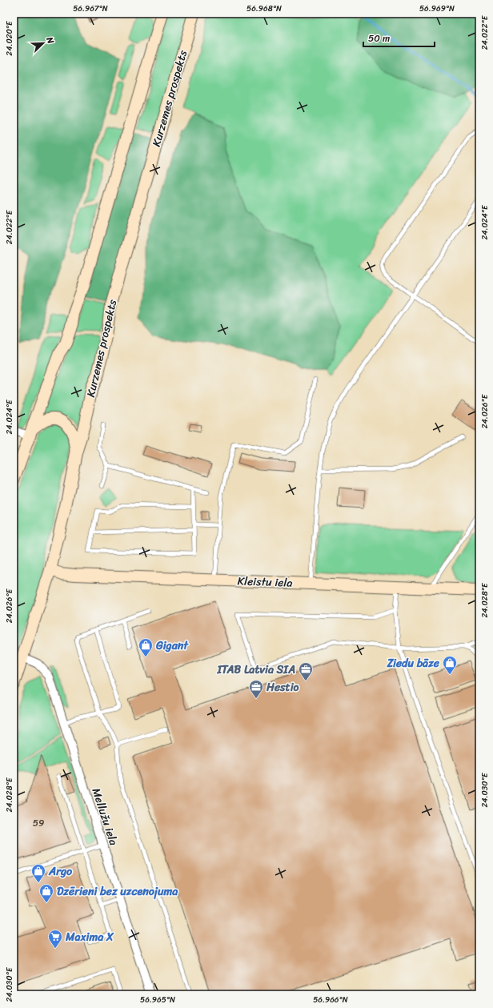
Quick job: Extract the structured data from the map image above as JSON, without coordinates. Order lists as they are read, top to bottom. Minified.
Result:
{"streets":{"main road":["Kurzemes prospekts","Kleistu iela"],"street":["Mellužu iela"]},"crossings":[["Kurzemes prospekts","Kleistu iela"],["Kurzemes prospekts","Mellužu iela"]],"places":{"shop":["Gigant","Ziedu bāze","Argo","Dzērieni bez uzcenojuma"],"office":["ITAB Latvia SIA","Hestio"],"supermarket":["Maxima X"]},"house_numbers":["59"],"scale_bar":"50 m","north":"top right","coordinates":["56.967°N","56.968°N","56.969°N","24.022°E","24.020°E","24.024°E","24.026°E","24.028°E","24.030°E","56.965°N","56.966°N"]}
